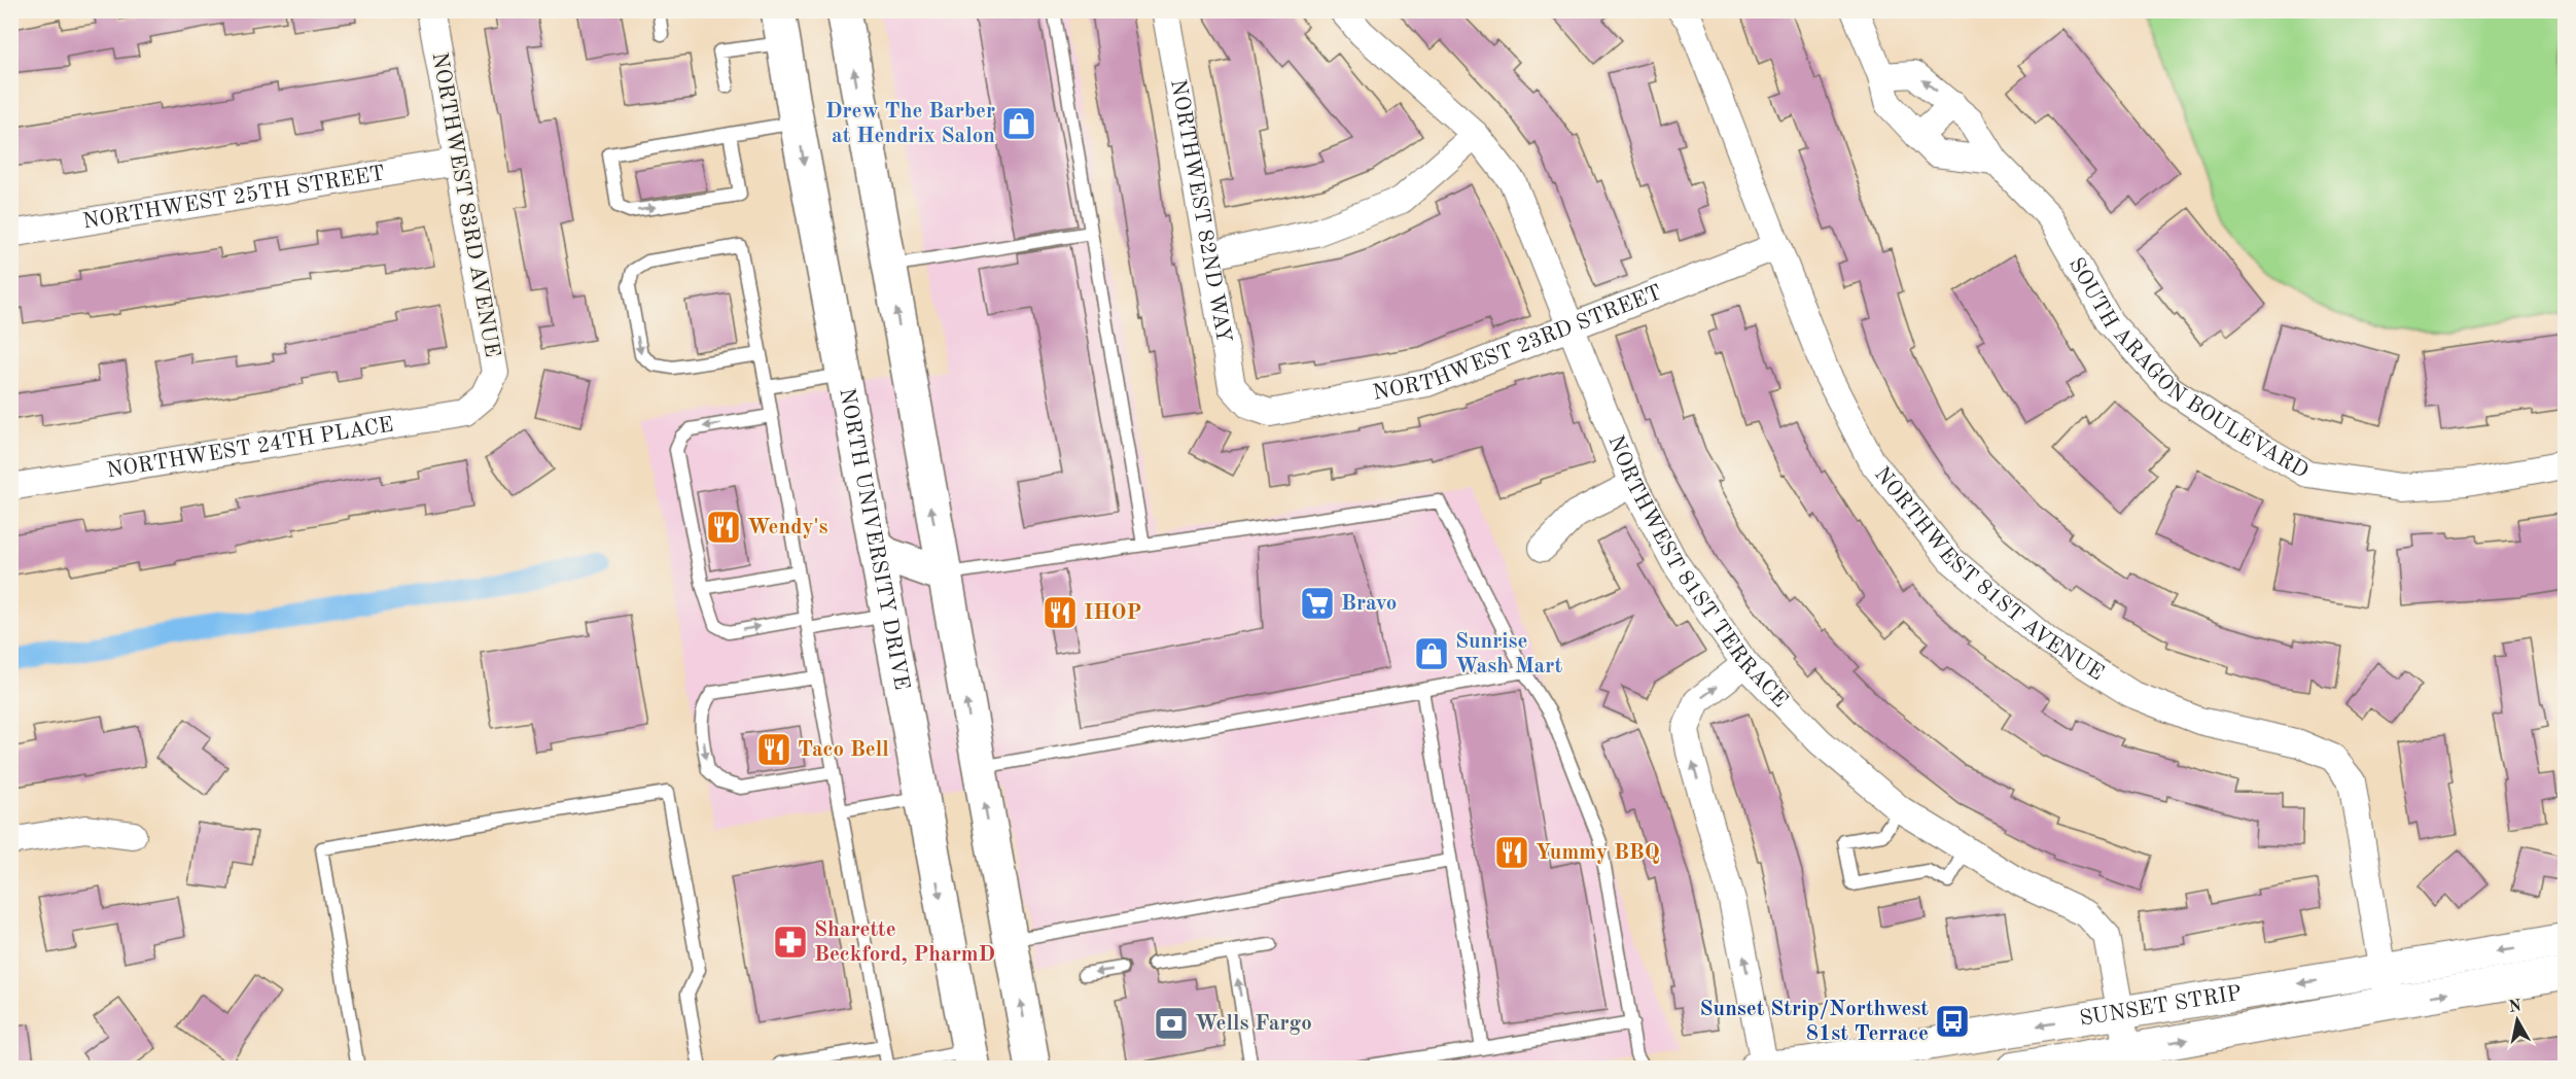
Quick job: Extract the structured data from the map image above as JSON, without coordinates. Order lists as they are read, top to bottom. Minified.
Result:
{"streets":{"main road":["NORTH UNIVERSITY DRIVE"],"street":["NORTHWEST 25TH STREET","NORTHWEST 83RD AVENUE","NORTHWEST 82ND WAY","NORTHWEST 23RD STREET","SOUTH ARAGON BOULEVARD","NORTHWEST 24TH PLACE","NORTHWEST 81ST TERRACE","NORTHWEST 81ST AVENUE","SUNSET STRIP"]},"crossings":[["NORTHWEST 25TH STREET","NORTHWEST 83RD AVENUE"],["NORTHWEST 83RD AVENUE","NORTHWEST 24TH PLACE"],["NORTHWEST 82ND WAY","NORTHWEST 23RD STREET"],["NORTHWEST 23RD STREET","NORTHWEST 81ST TERRACE"],["NORTHWEST 23RD STREET","NORTHWEST 81ST AVENUE"],["NORTHWEST 81ST TERRACE","SUNSET STRIP"],["NORTHWEST 81ST AVENUE","SUNSET STRIP"]],"places":{"shop":["Drew The Barber at Hendrix Salon","Sunrise Wash Mart"],"restaurant":["Wendy's","IHOP","Taco Bell","Yummy BBQ"],"supermarket":["Bravo"],"pharmacy":["Sharette Beckford, PharmD"],"bus stop":["Sunset Strip/Northwest 81st Terrace"],"bank":["Wells Fargo"]},"north":"top"}
